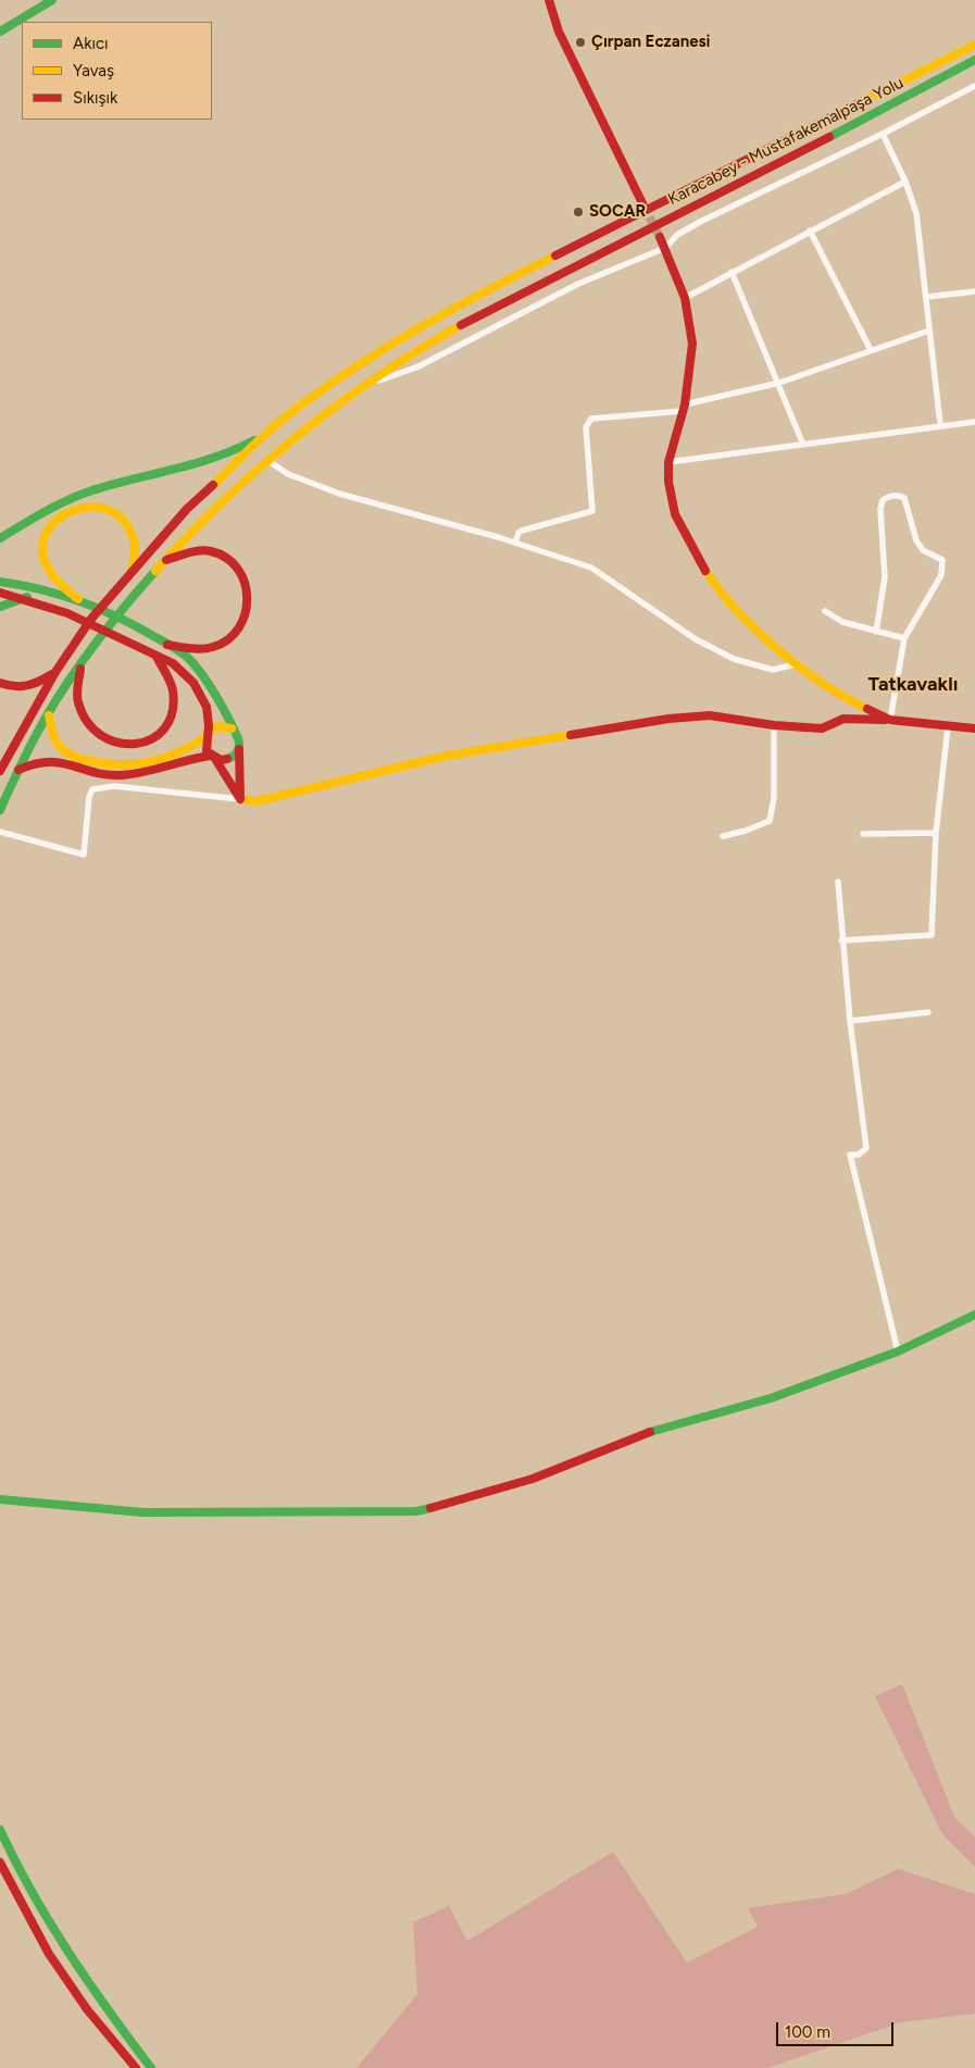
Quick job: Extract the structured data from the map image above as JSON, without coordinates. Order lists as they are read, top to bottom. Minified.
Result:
{"streets":{"main road":["Karacabey - Mustafakemalpaşa Yolu"]},"districts":["Tatkavaklı"],"places":["Çırpan Eczanesi","SOCAR"],"legend":["Akıcı","Yavaş","Sıkışık"],"scale_bar":"100 m"}
